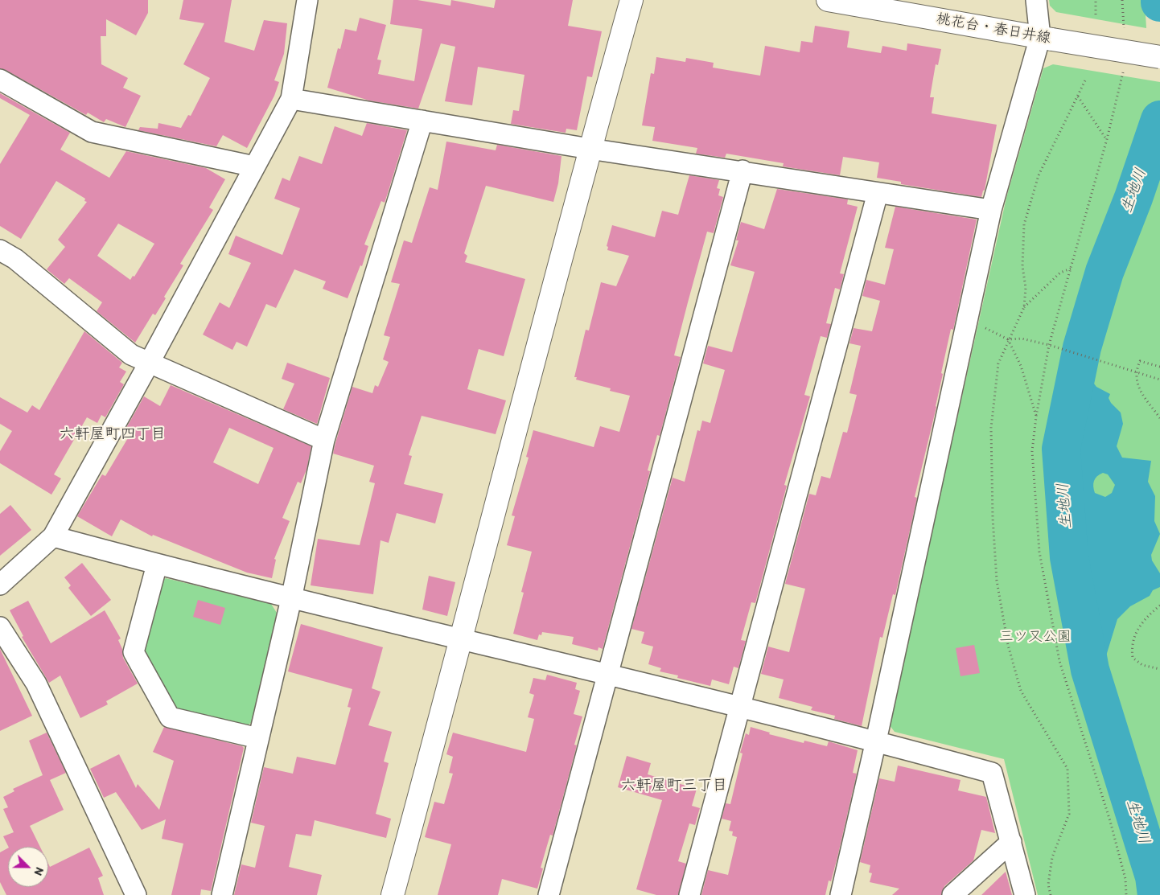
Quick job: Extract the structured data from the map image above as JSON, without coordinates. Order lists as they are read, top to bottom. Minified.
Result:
{"streets":{"street":["桃花台・春日井線"]},"districts":["六軒屋町四丁目","六軒屋町三丁目"],"water":["生地川"],"parks":["三ツ又公園"],"north":"bottom right"}
